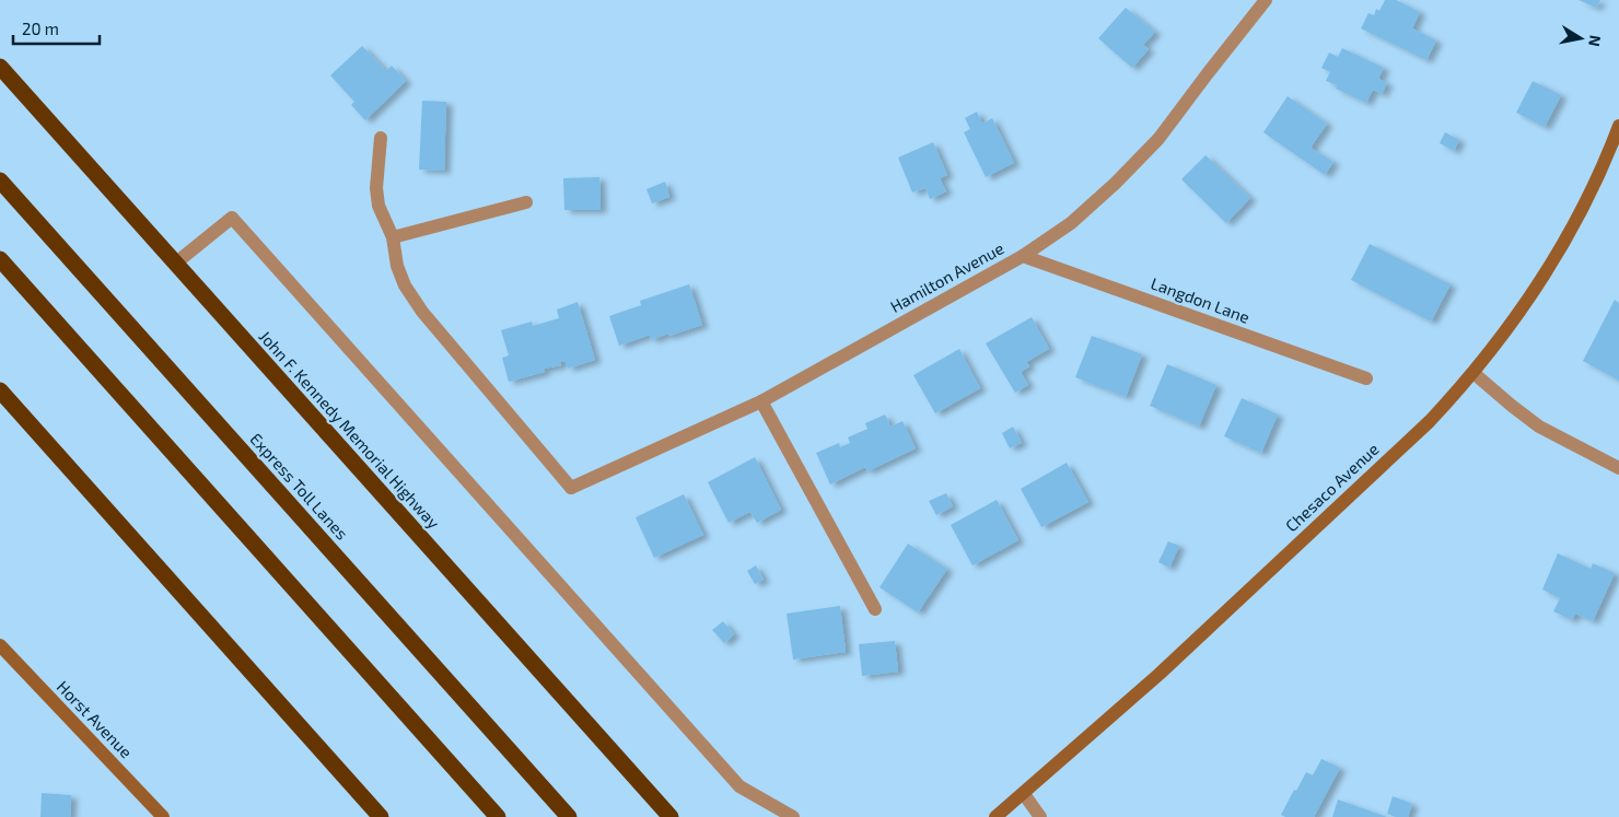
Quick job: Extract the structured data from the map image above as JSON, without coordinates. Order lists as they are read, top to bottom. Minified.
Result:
{"streets":{"highway":["John F. Kennedy Memorial Highway","Express Toll Lanes"],"street":["Hamilton Avenue","Langdon Lane","Chesaco Avenue","Horst Avenue"]},"crossings":[["Hamilton Avenue","Langdon Lane"]],"scale_bar":"20 m","north":"right"}
